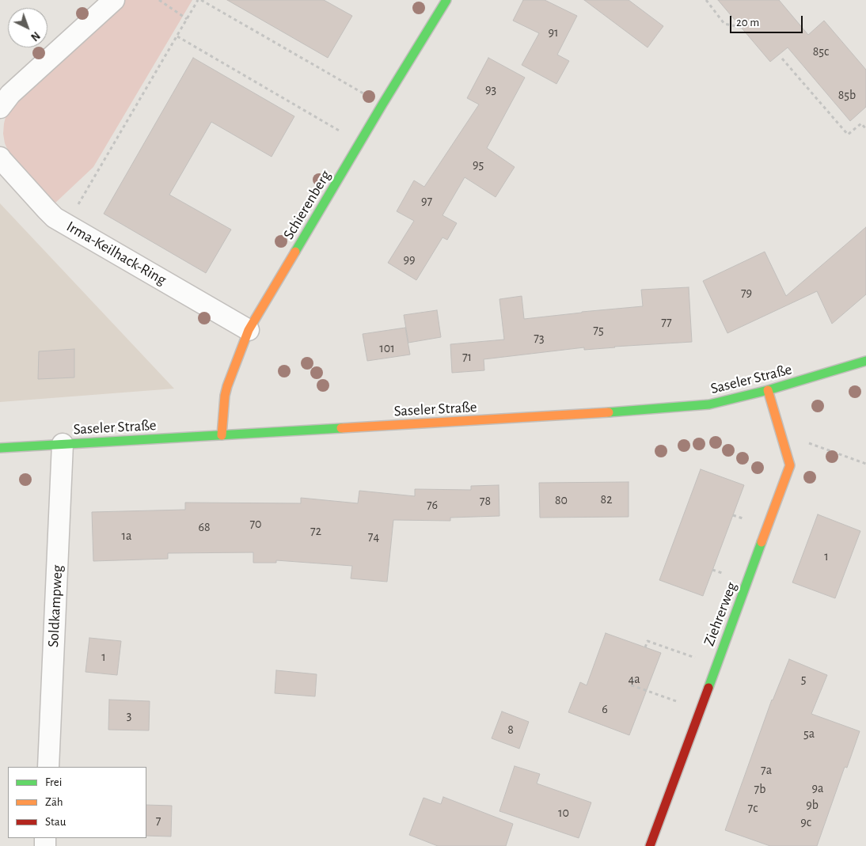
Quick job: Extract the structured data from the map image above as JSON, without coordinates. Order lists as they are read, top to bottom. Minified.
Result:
{"streets":{"street":["Schierenberg","Irma-Keilhack-Ring","Saseler Straße","Soldkampweg","Ziehrerweg"]},"crossings":[["Schierenberg","Irma-Keilhack-Ring"],["Schierenberg","Saseler Straße"],["Saseler Straße","Soldkampweg"],["Saseler Straße","Ziehrerweg"]],"house_numbers":["91","85c","93","85b","95","97","99","79","77","75","73","101","71","82","80","78","76","70","68","72","1a","74","1","1","4a","5","6","3","8","5a","7a","9a","7b","9b","7c","10","7","9c"],"legend":["Frei","Zäh","Stau"],"scale_bar":"20 m","north":"bottom right"}
